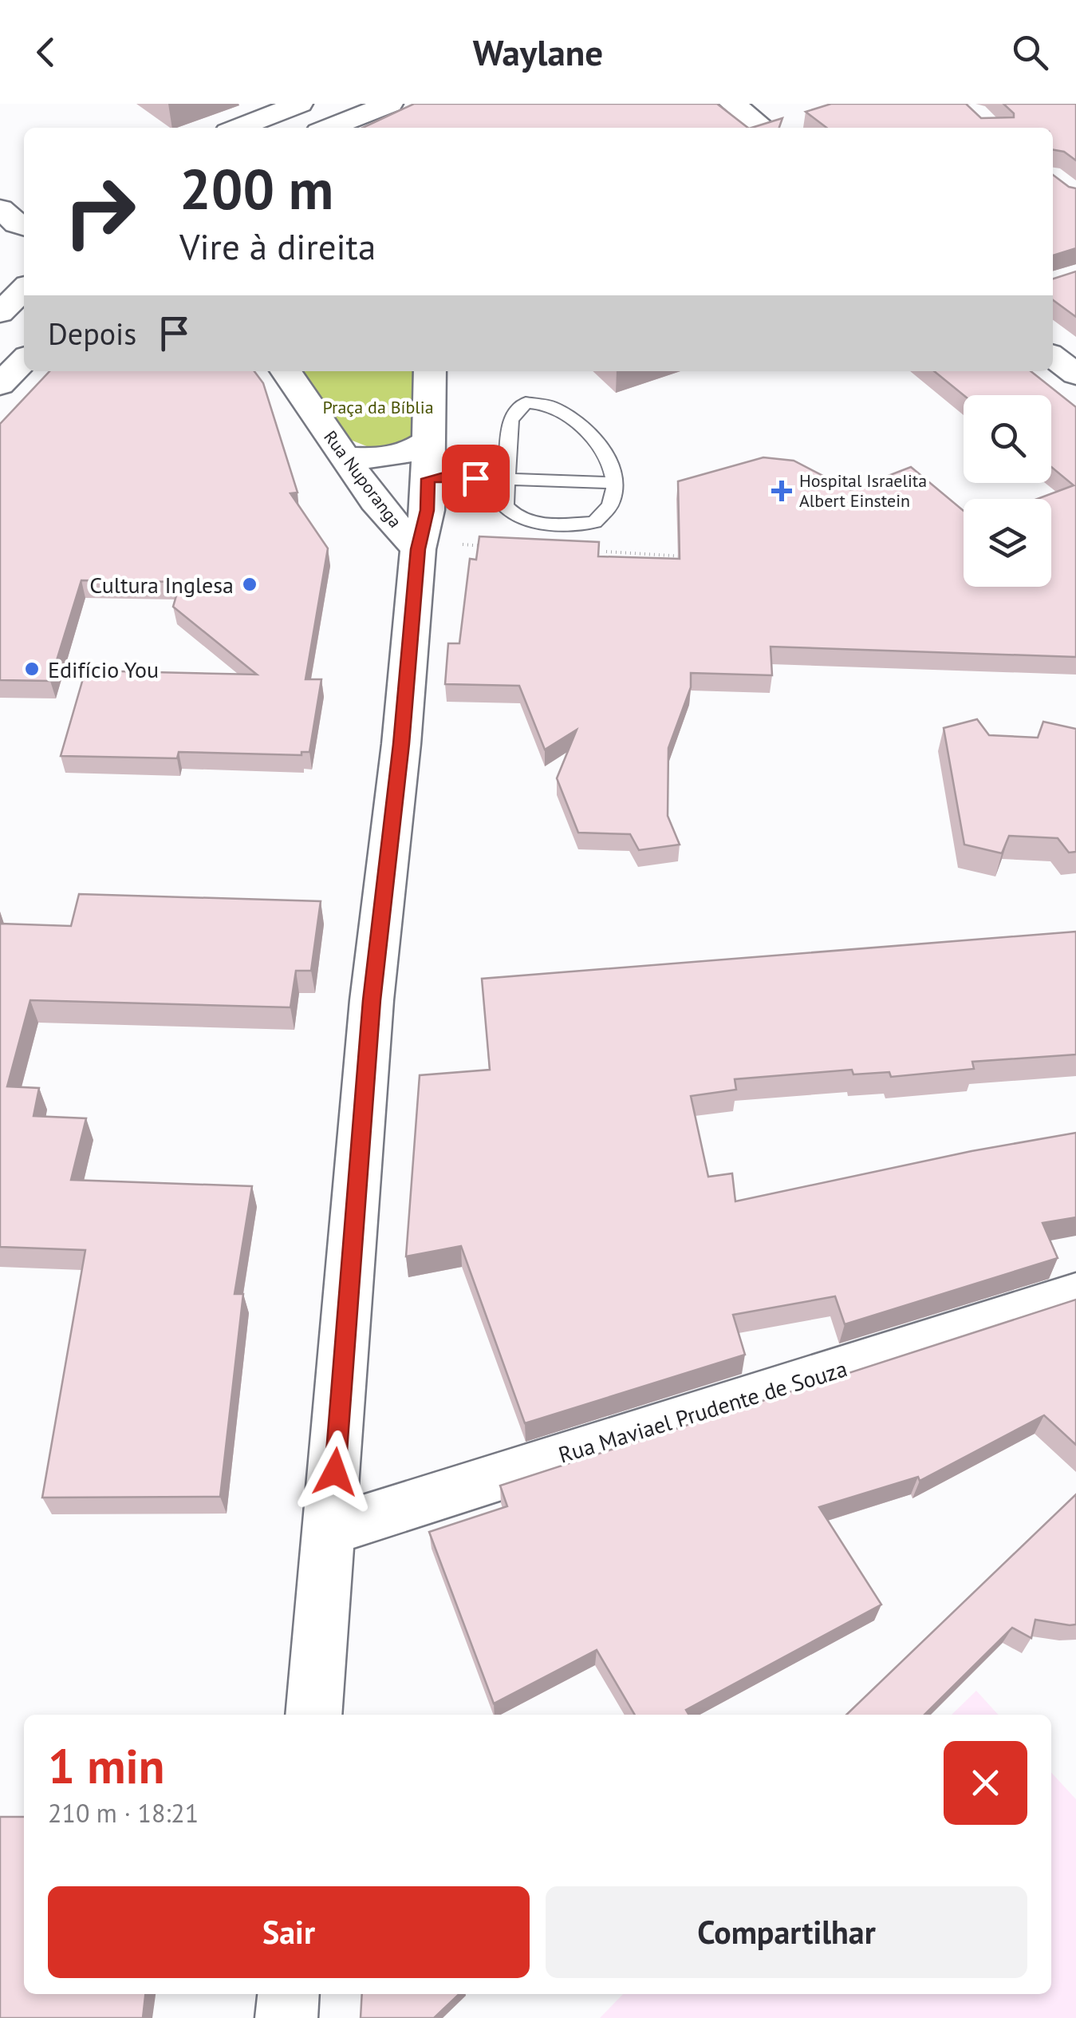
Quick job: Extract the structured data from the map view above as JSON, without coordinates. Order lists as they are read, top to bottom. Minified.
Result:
{"streets":{"street":["Rua Nuporanga","Rua Maviael Prudente de Souza"]},"parks":["Praça da Bíblia"],"places":{"health":["Hospital Israelita Albert Einstein"],"other":["Cultura Inglesa","Edifício You"]},"page":{"header":"Waylane","turn":["200 m","Vire à direita"],"then":"Depois","heading":["1 min","210 m · 18:21"],"buttons":["Sair","Compartilhar"]}}
